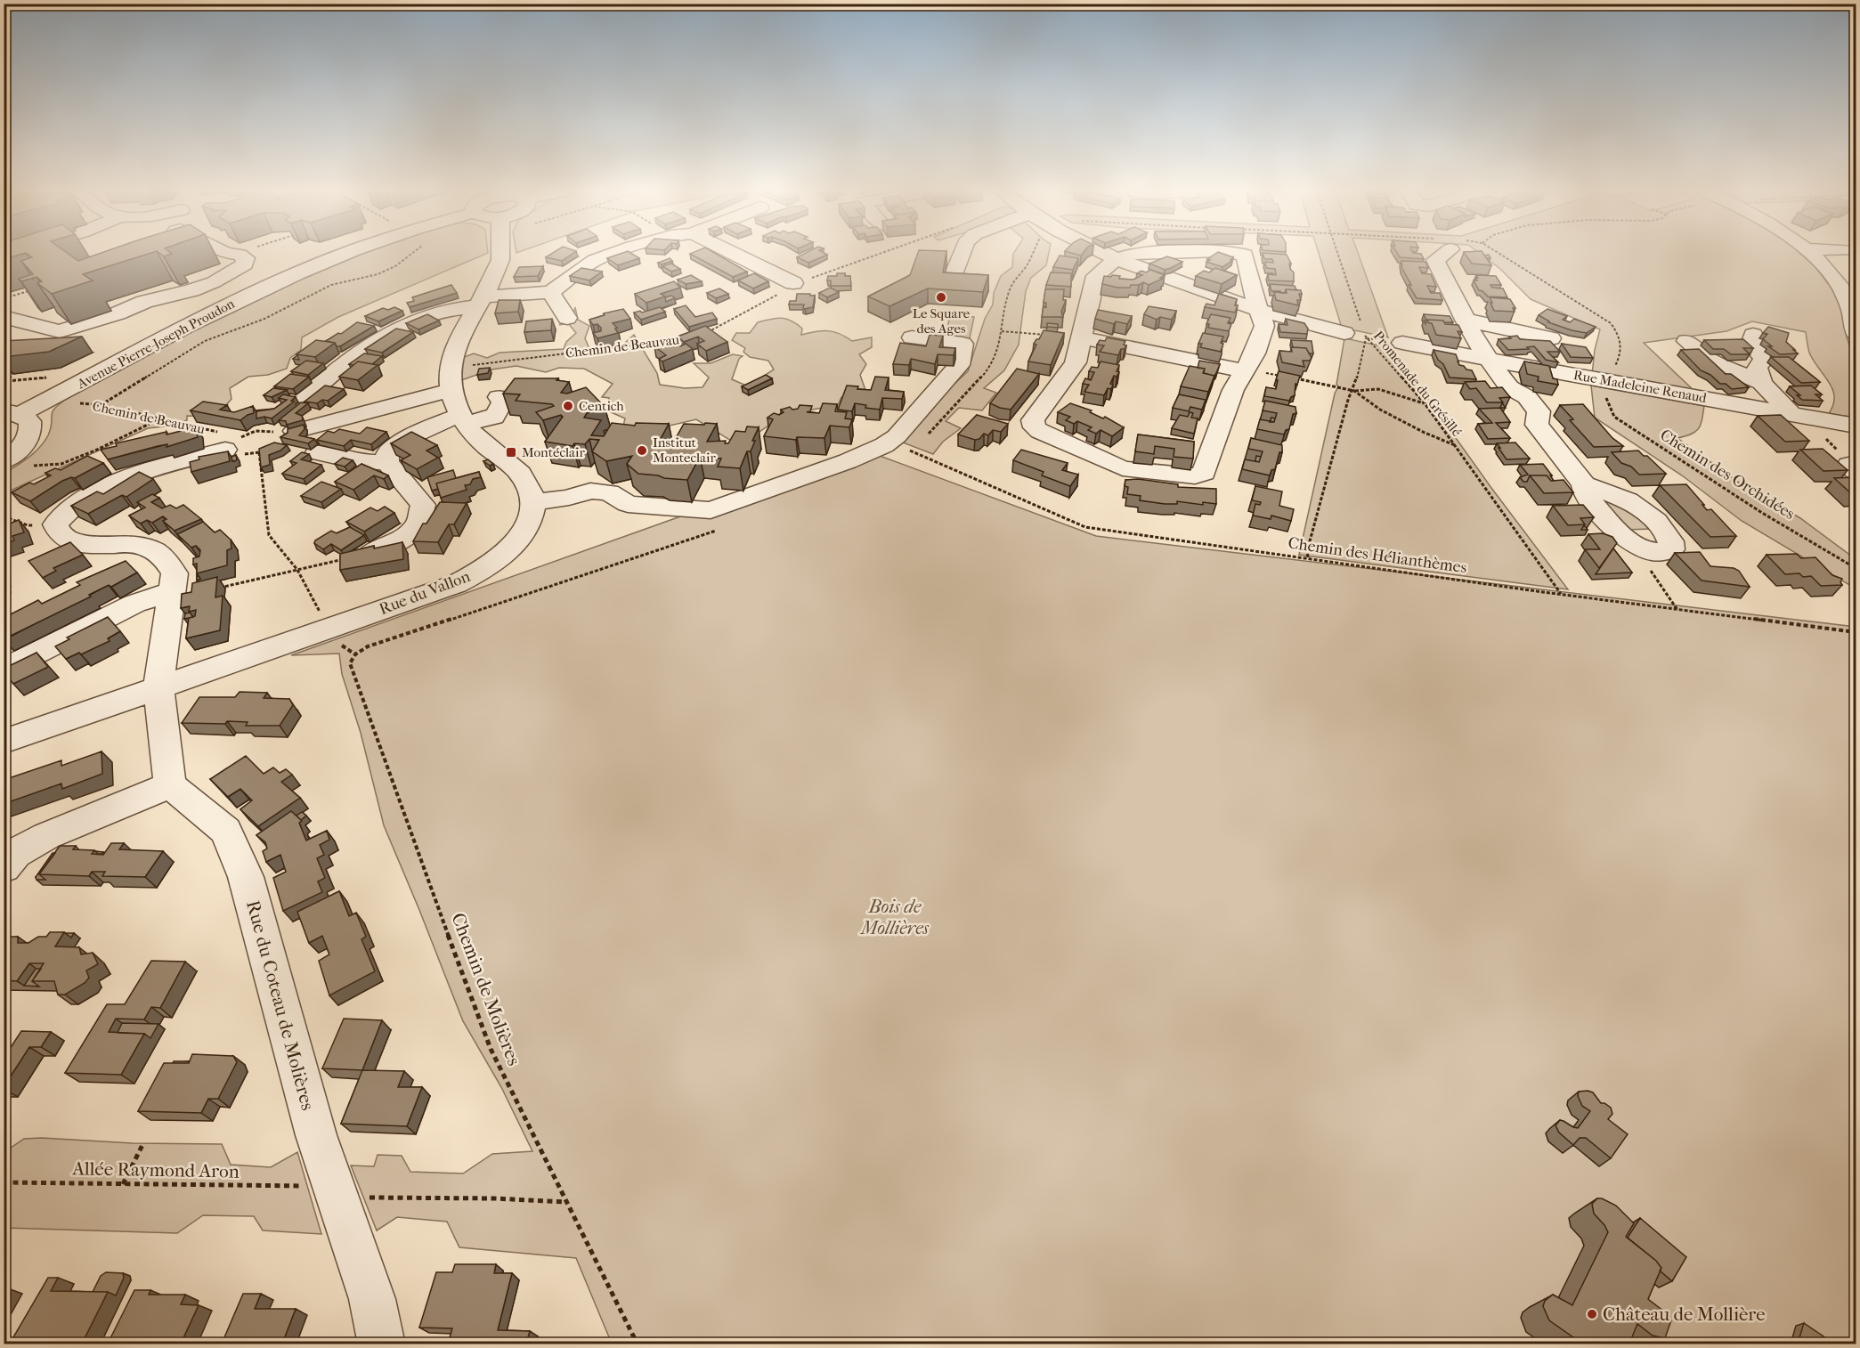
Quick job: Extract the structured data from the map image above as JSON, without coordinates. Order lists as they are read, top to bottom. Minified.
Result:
{"streets":{"street":["Avenue Pierre-Joseph Proudon","Rue Madeleine Renaud","Rue du Vallon","Rue du Coteau de Molières"],"path":["Chemin de Beauvau","Promenade du Grésillé","Chemin des Orchidées","Chemin des Hélianthèmes","Chemin de Molières","Allée Raymond Aron"]},"crossings":[["Promenade du Grésillé","Chemin des Hélianthèmes"]],"parks":["Bois de Mollières"],"places":{"other":["Le Square des Ages","Centich","Institut Monteclair","Château de Mollière"],"transit":["Montéclair"]}}
